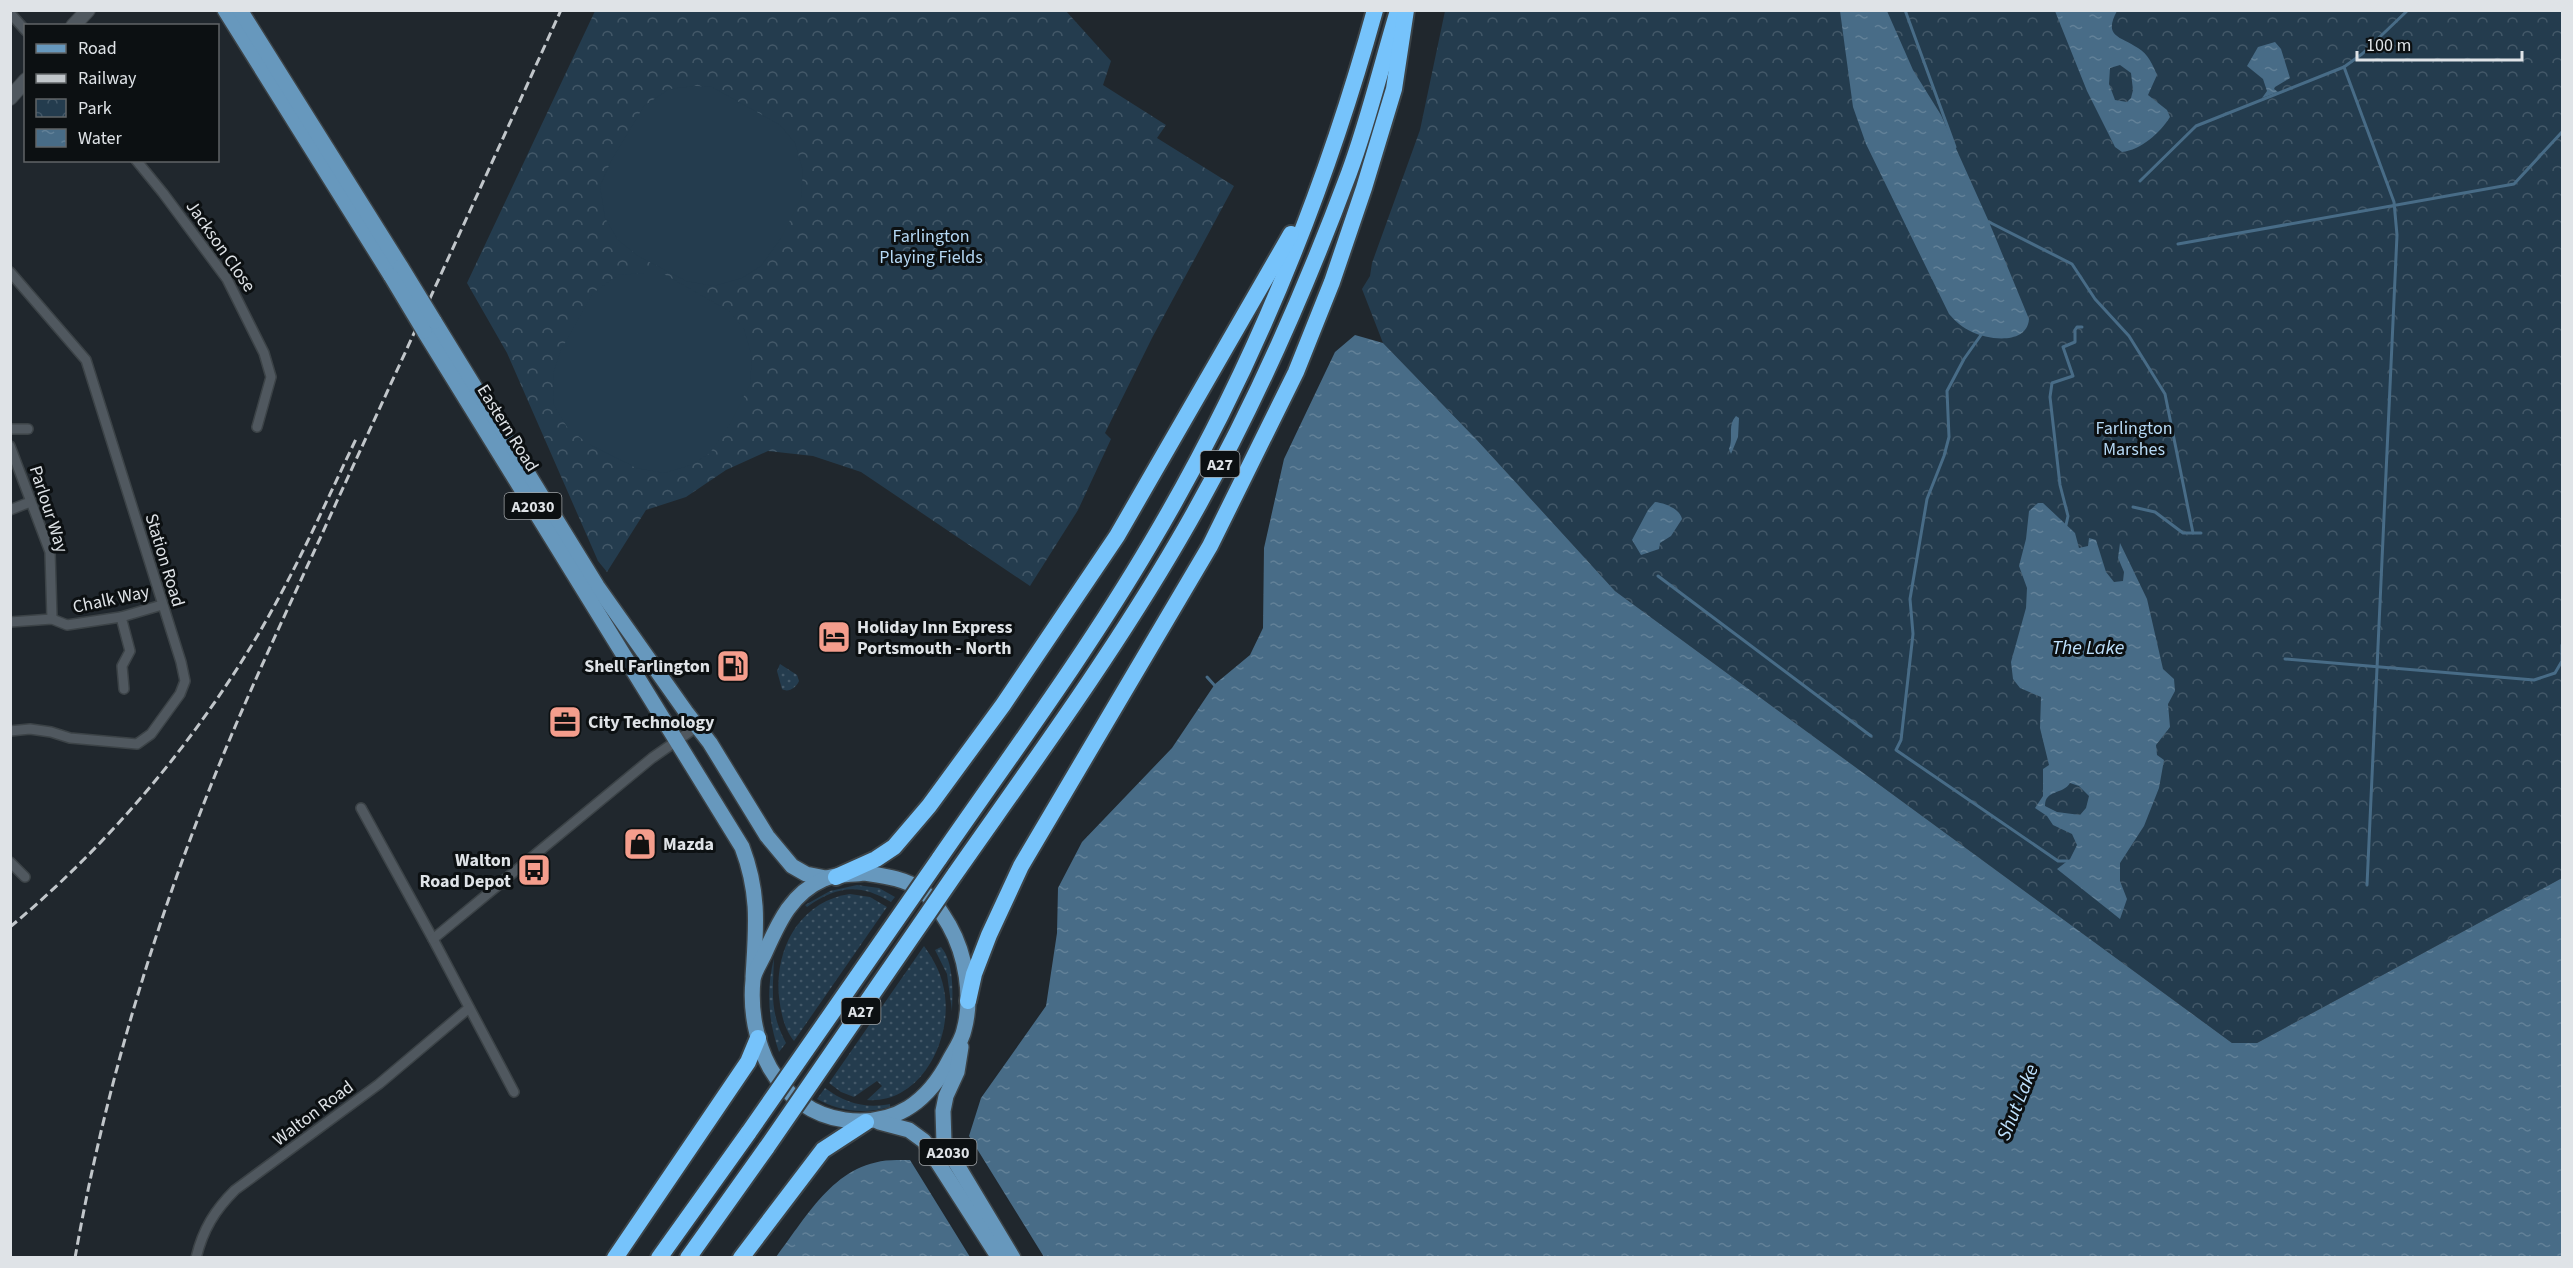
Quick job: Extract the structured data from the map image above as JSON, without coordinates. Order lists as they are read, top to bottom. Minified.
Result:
{"streets":{"highway":["A27"],"main road":["Eastern Road","A2030"],"street":["Jackson Close","Parlour Way","Station Road","Chalk Way","Walton Road"]},"crossings":[["Eastern Road","A2030"],["Parlour Way","Chalk Way"],["Station Road","Chalk Way"]],"water":["The Lake","Shut Lake"],"parks":["Farlington Playing Fields","Farlington Marshes"],"places":{"hotel":["Holiday Inn Express Portsmouth - North"],"fuel station":["Shell Farlington"],"office":["City Technology"],"shop":["Mazda"],"bus stop":["Walton Road Depot"]},"legend":["Road","Railway","Park","Water"],"scale_bar":"100 m"}
